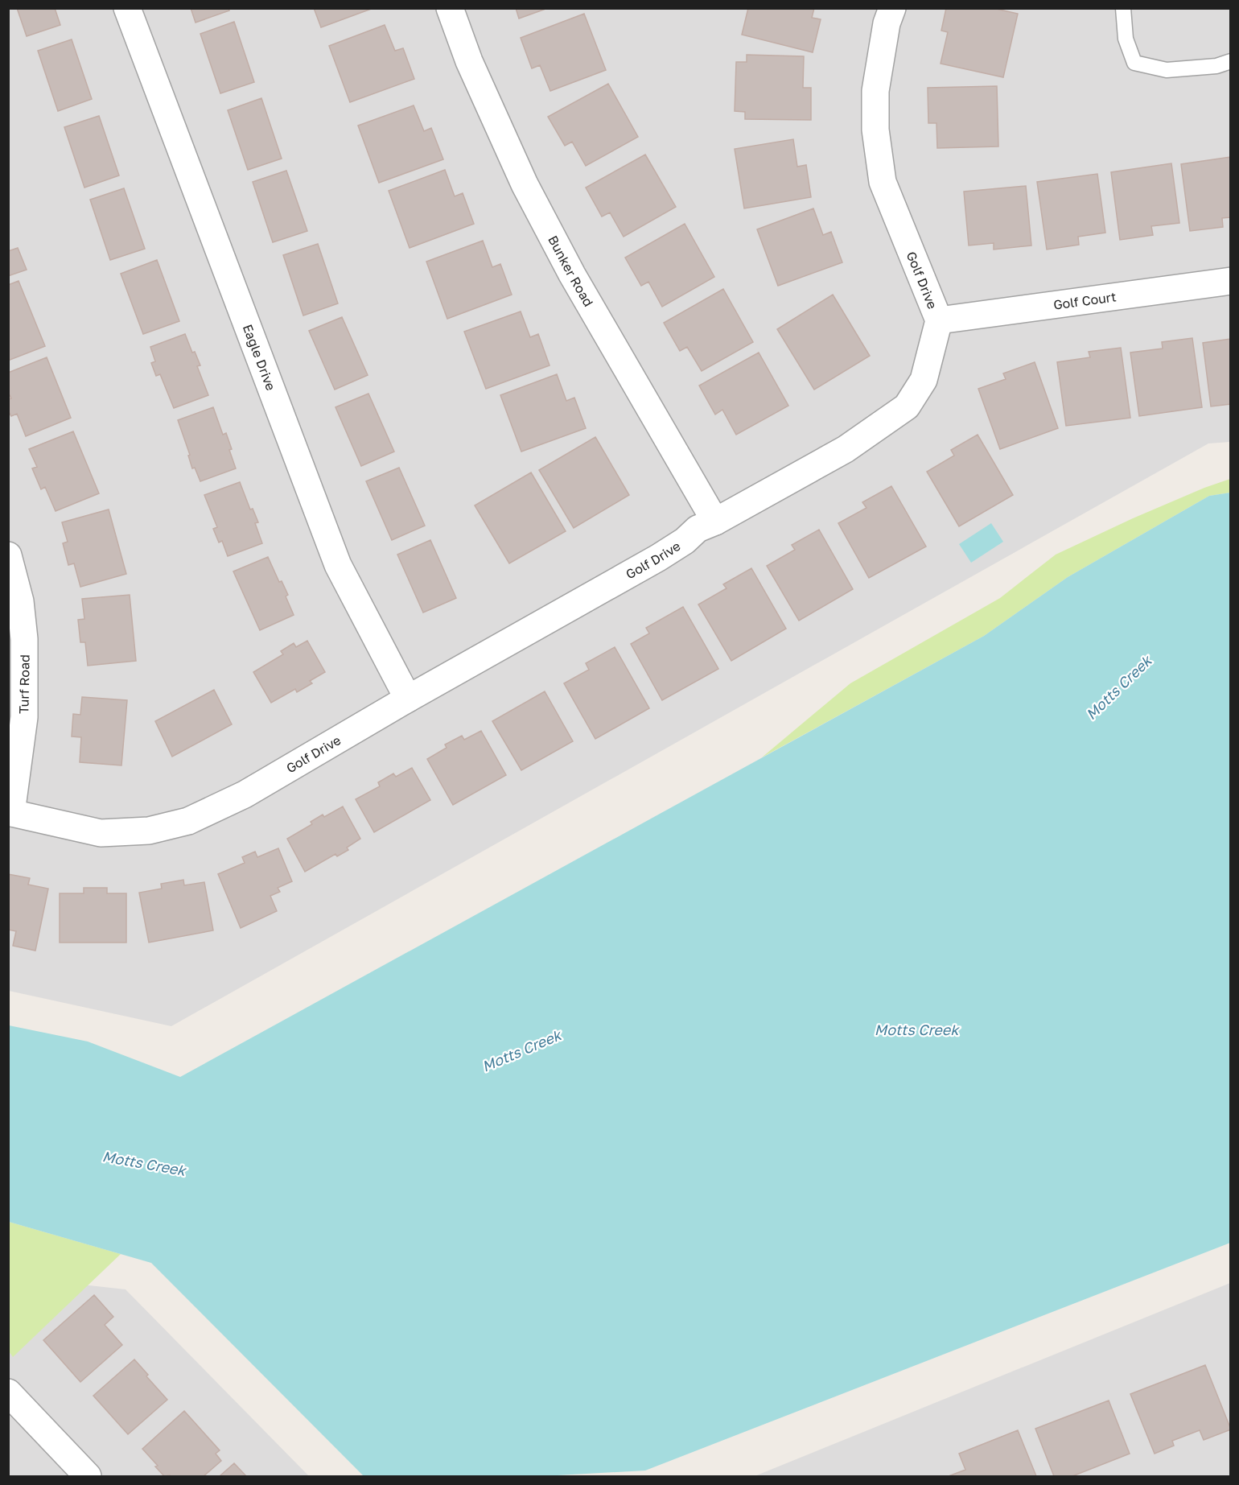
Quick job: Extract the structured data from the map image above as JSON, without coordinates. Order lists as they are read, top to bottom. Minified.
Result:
{"streets":{"street":["Bunker Road","Golf Drive","Golf Court","Eagle Drive","Turf Road"]},"crossings":[["Bunker Road","Golf Drive"],["Golf Drive","Golf Court"],["Golf Drive","Eagle Drive"],["Golf Drive","Turf Road"]],"water":["Motts Creek"]}
